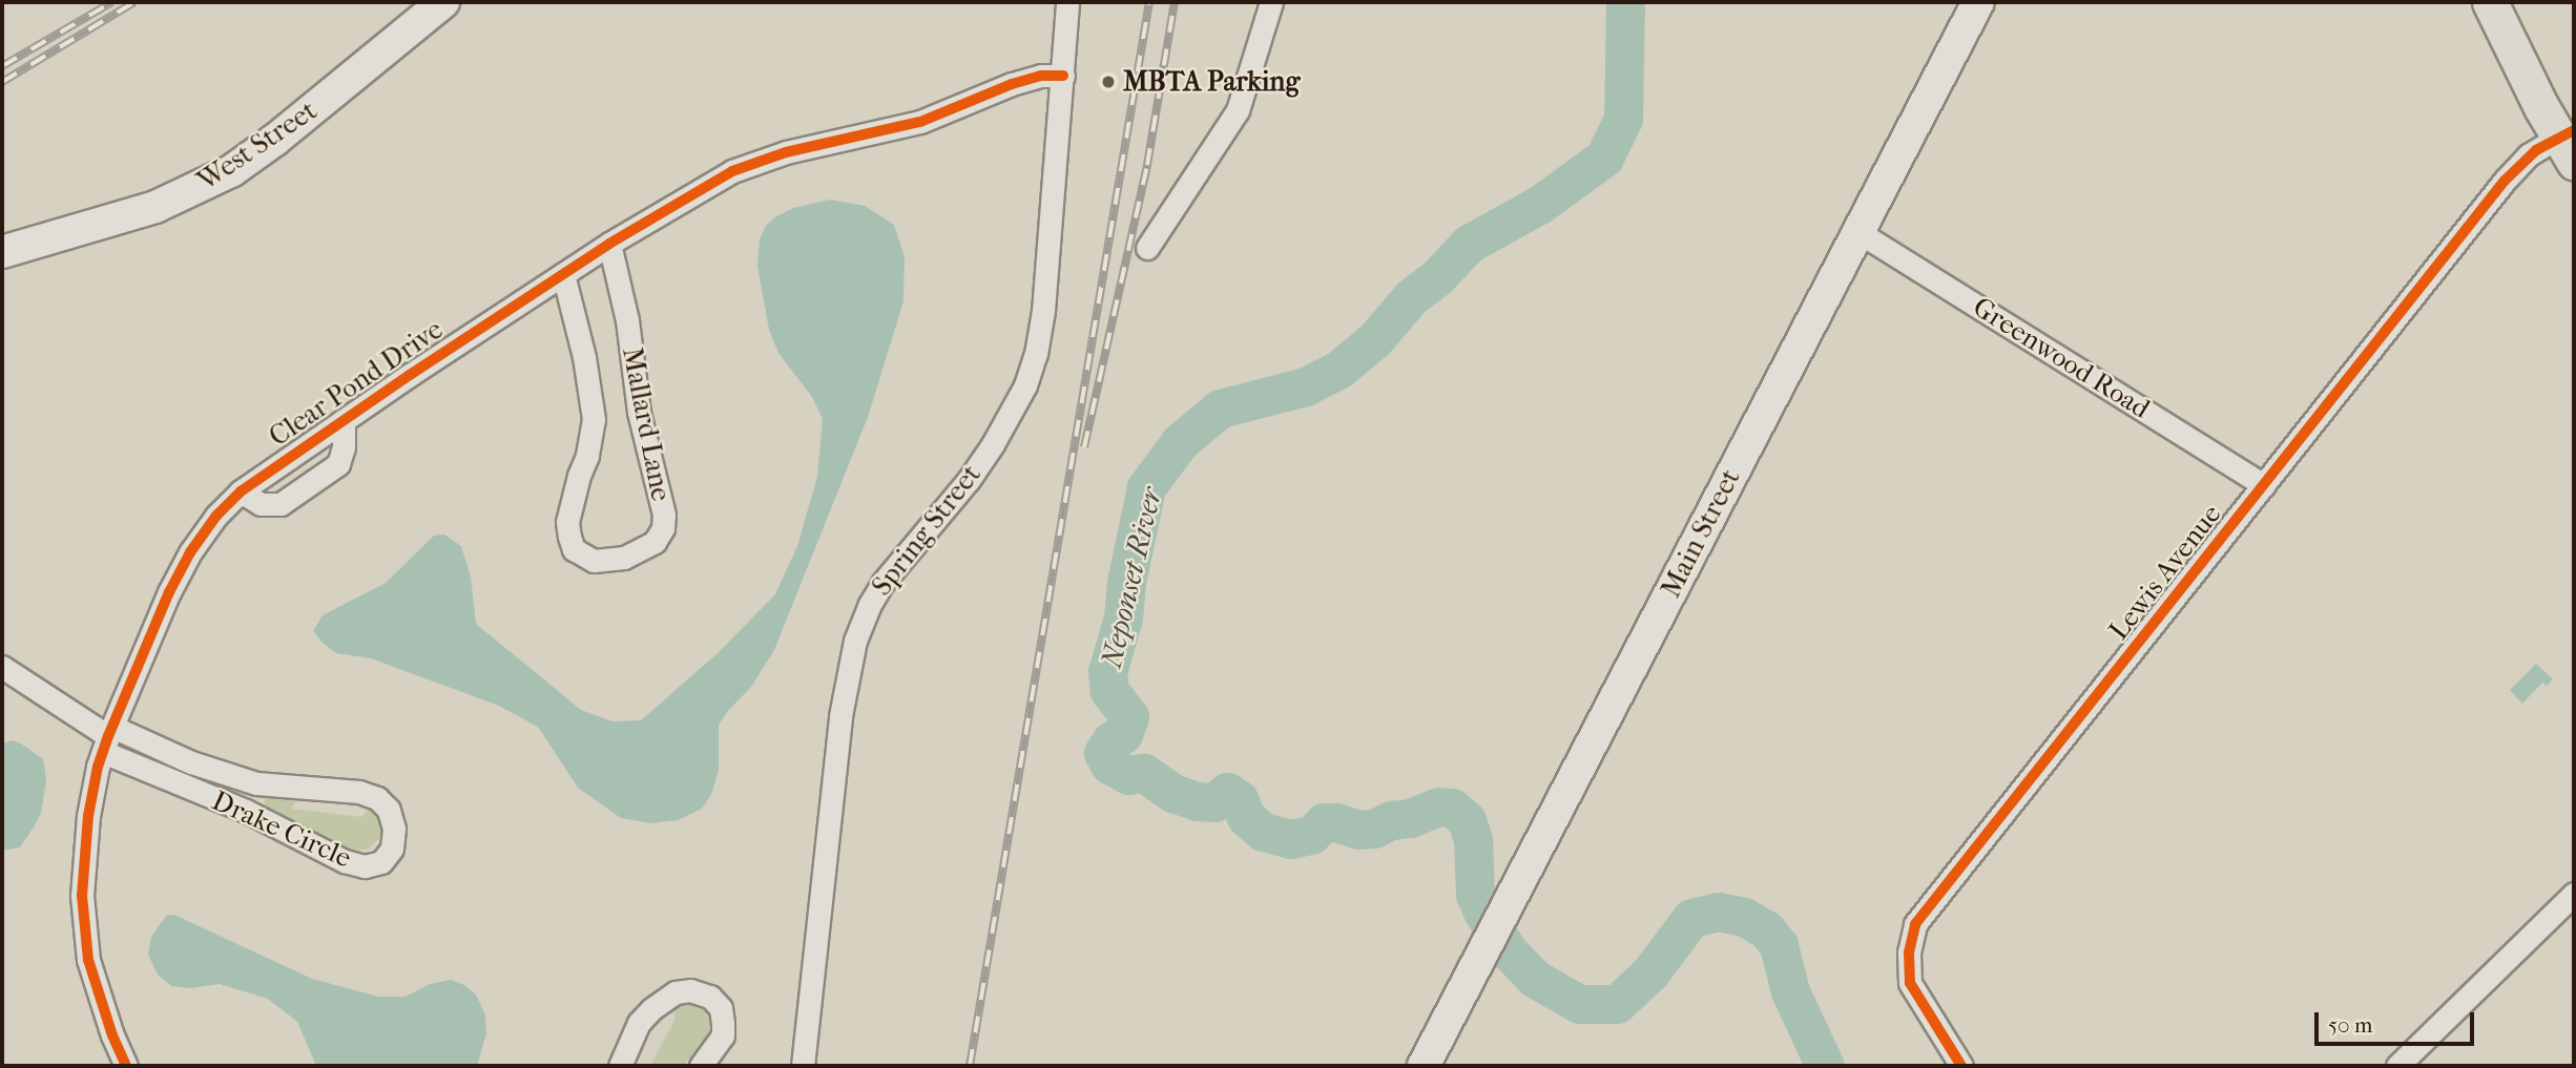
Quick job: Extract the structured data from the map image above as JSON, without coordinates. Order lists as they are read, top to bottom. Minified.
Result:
{"streets":{"main road":["West Street","Main Street"],"street":["Greenwood Road","Clear Pond Drive","Mallard Lane","Spring Street","Lewis Avenue","Drake Circle"]},"crossings":[["Greenwood Road","Main Street"],["Greenwood Road","Lewis Avenue"],["Clear Pond Drive","Mallard Lane"],["Clear Pond Drive","Spring Street"],["Clear Pond Drive","Drake Circle"]],"water":["Neponset River"],"places":["MBTA Parking"],"scale_bar":"50 m"}
